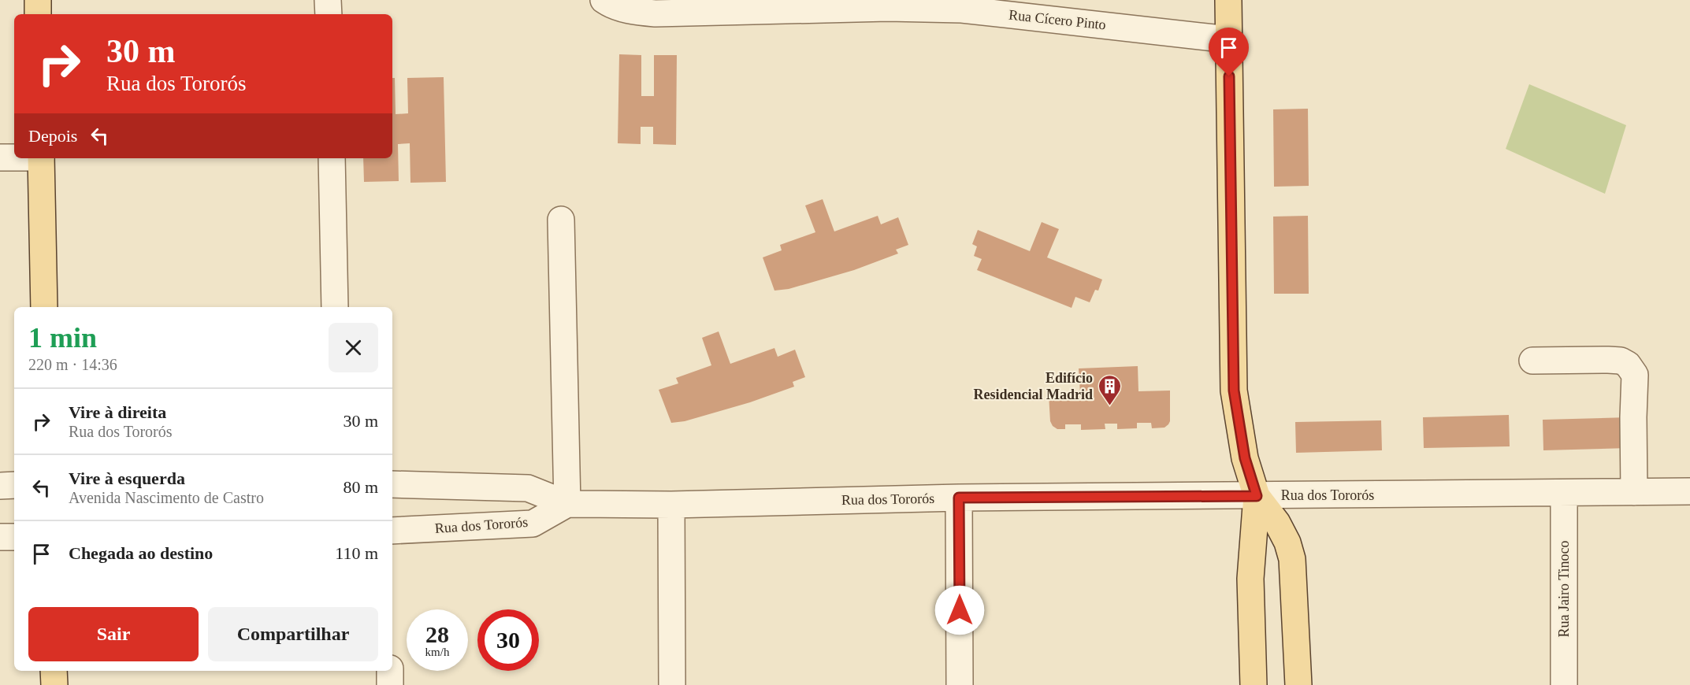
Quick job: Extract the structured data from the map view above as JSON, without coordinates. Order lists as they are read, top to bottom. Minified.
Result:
{"streets":{"street":["Rua Cícero Pinto","Rua dos Tororós","Rua Jairo Tinoco"]},"crossings":[["Rua dos Tororós","Rua Jairo Tinoco"]],"places":{"building":["Edifício Residencial Madrid"]},"page":{"turn":["30 m","Rua dos Tororós"],"then":"Depois","heading":["1 min","220 m · 14:36"],"list":[{"name":"Vire à direita","note":"Rua dos Tororós","value":"30 m"},{"name":"Vire à esquerda","note":"Avenida Nascimento de Castro","value":"80 m"},{"name":"Chegada ao destino","value":"110 m"}],"buttons":["Sair","Compartilhar"],"speed":"28 km/h","limit":"30"}}
